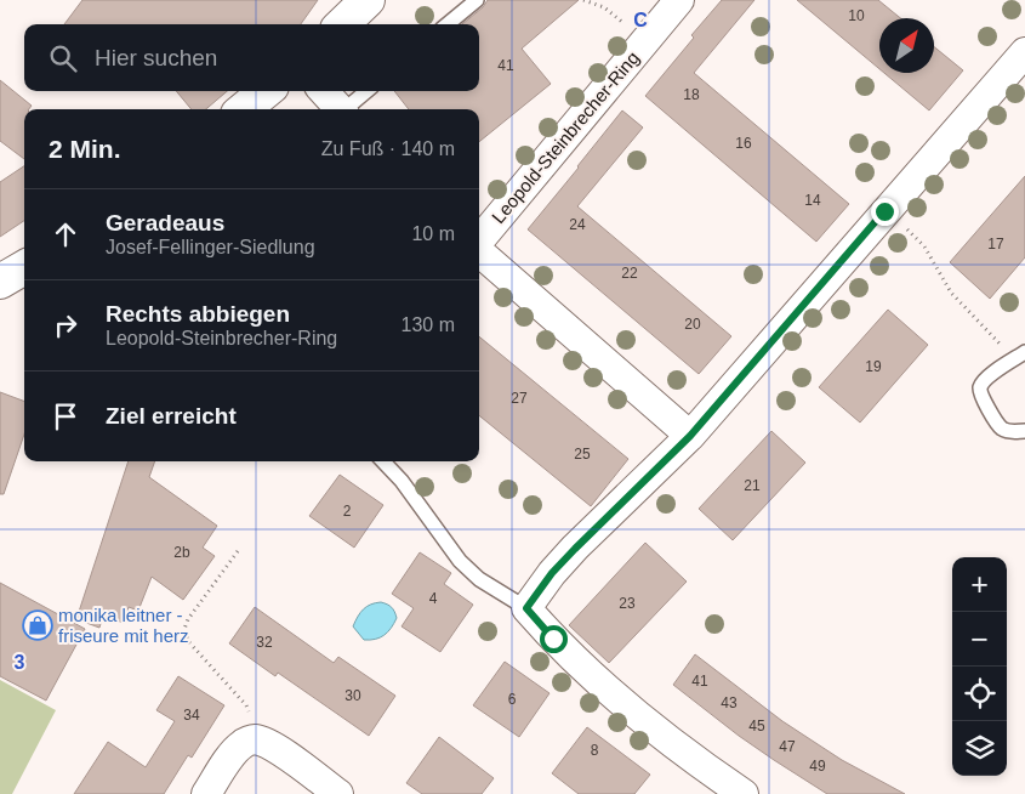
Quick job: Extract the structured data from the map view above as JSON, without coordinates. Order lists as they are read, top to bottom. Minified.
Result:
{"streets":{"street":["Leopold-Steinbrecher-Ring"]},"places":{"shop":["monika leitner - friseure mit herz"]},"house_numbers":["10","41","18","16","14","24","17","22","20","19","27","25","21","2","2b","4","23","32","41","30","6","43","34","45","47","8","49"],"north":"top right","page":{"search":"Hier suchen","heading":["2 Min.","Zu Fuß · 140 m"],"list":[["Geradeaus","Josef-Fellinger-Siedlung","10 m"],["Rechts abbiegen","Leopold-Steinbrecher-Ring","130 m"],"Ziel erreicht"],"map_buttons":["+","−"]},"grid":{"columns":["C"],"rows":["3"]}}
